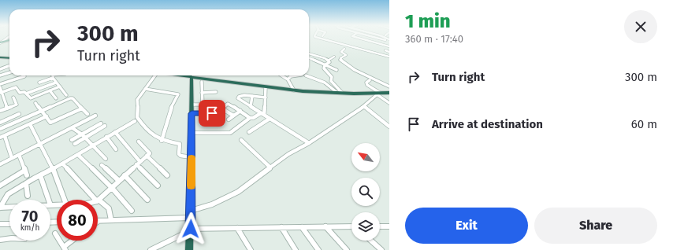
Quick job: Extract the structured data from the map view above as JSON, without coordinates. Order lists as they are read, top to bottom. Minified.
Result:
{"north":"top left","page":{"heading":["1 min","360 m · 17:40"],"turn":["300 m","Turn right"],"list":[{"name":"Turn right","value":"300 m"},{"name":"Arrive at destination","value":"60 m"}],"speed":"70 km/h","limit":"80","buttons":["Exit","Share"]}}
